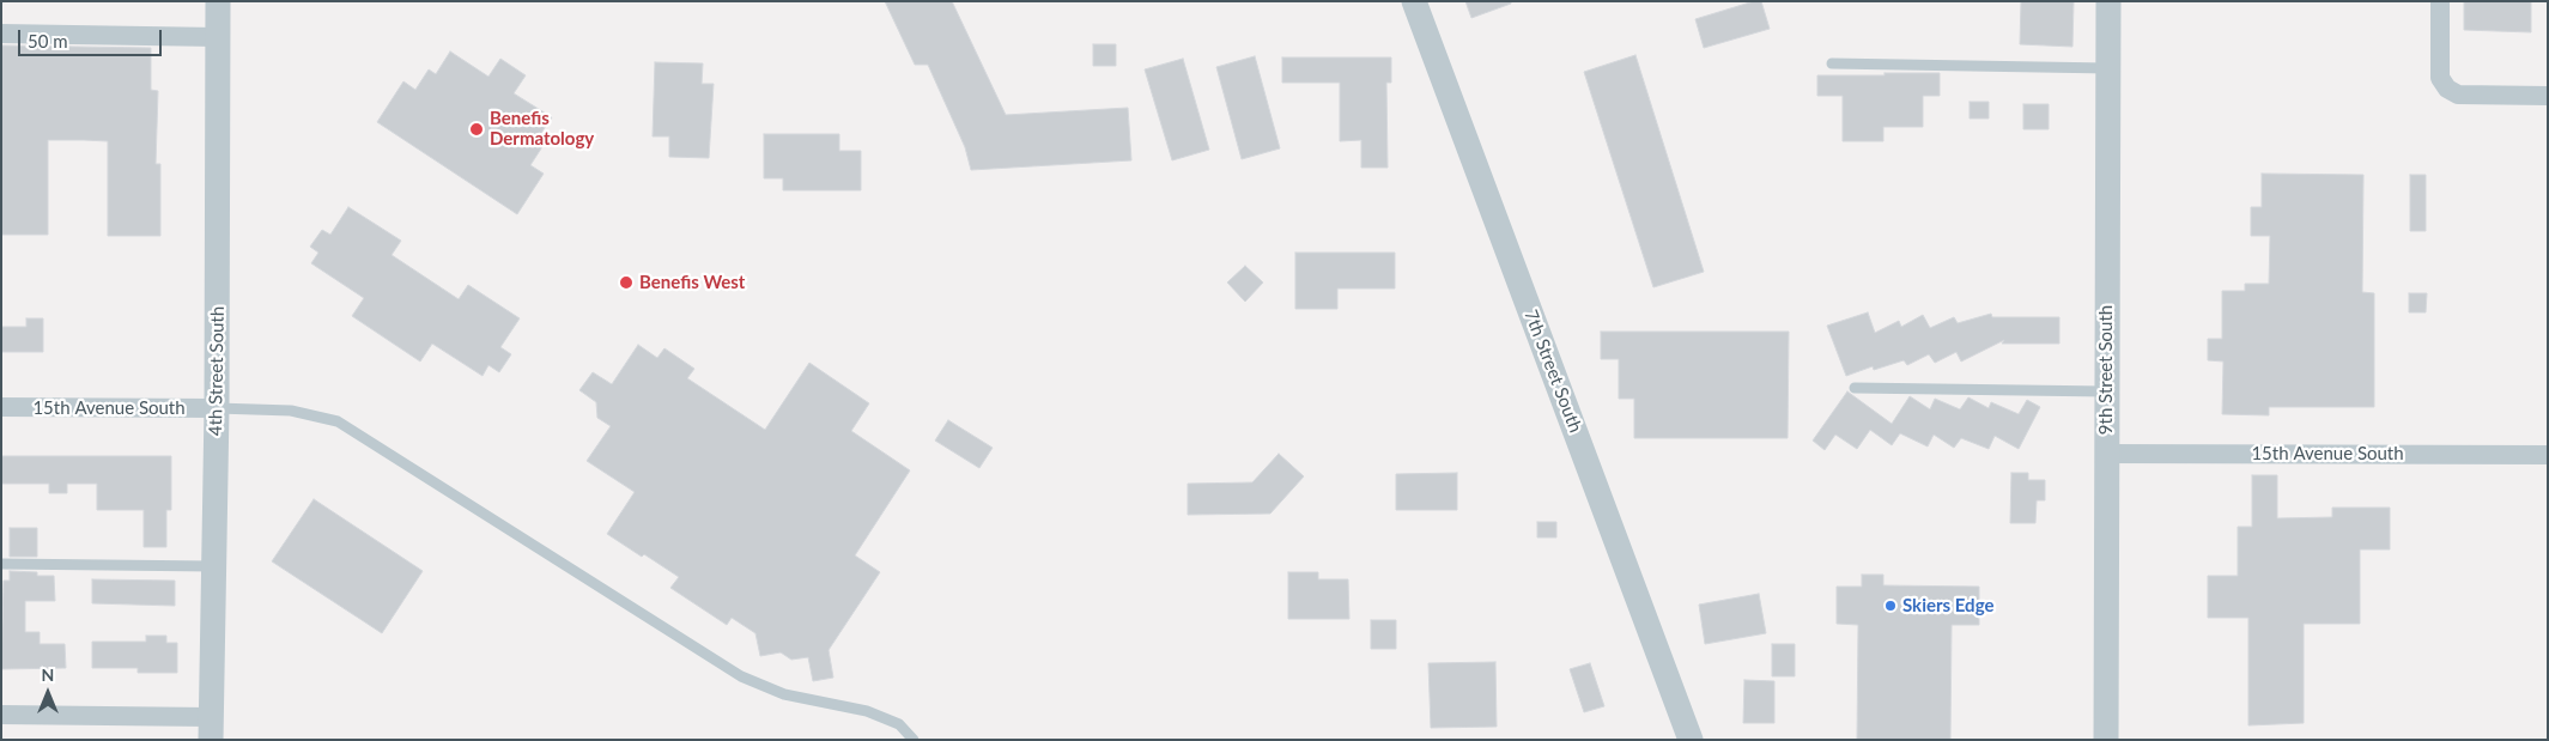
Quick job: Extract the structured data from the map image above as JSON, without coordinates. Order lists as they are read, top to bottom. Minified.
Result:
{"streets":{"street":["9th Street South","4th Street South","7th Street South","15th Avenue South"]},"crossings":[["9th Street South","15th Avenue South"],["4th Street South","15th Avenue South"]],"places":["Benefis Dermatology","Benefis West","Skiers Edge"],"scale_bar":"50 m","north":"top"}
